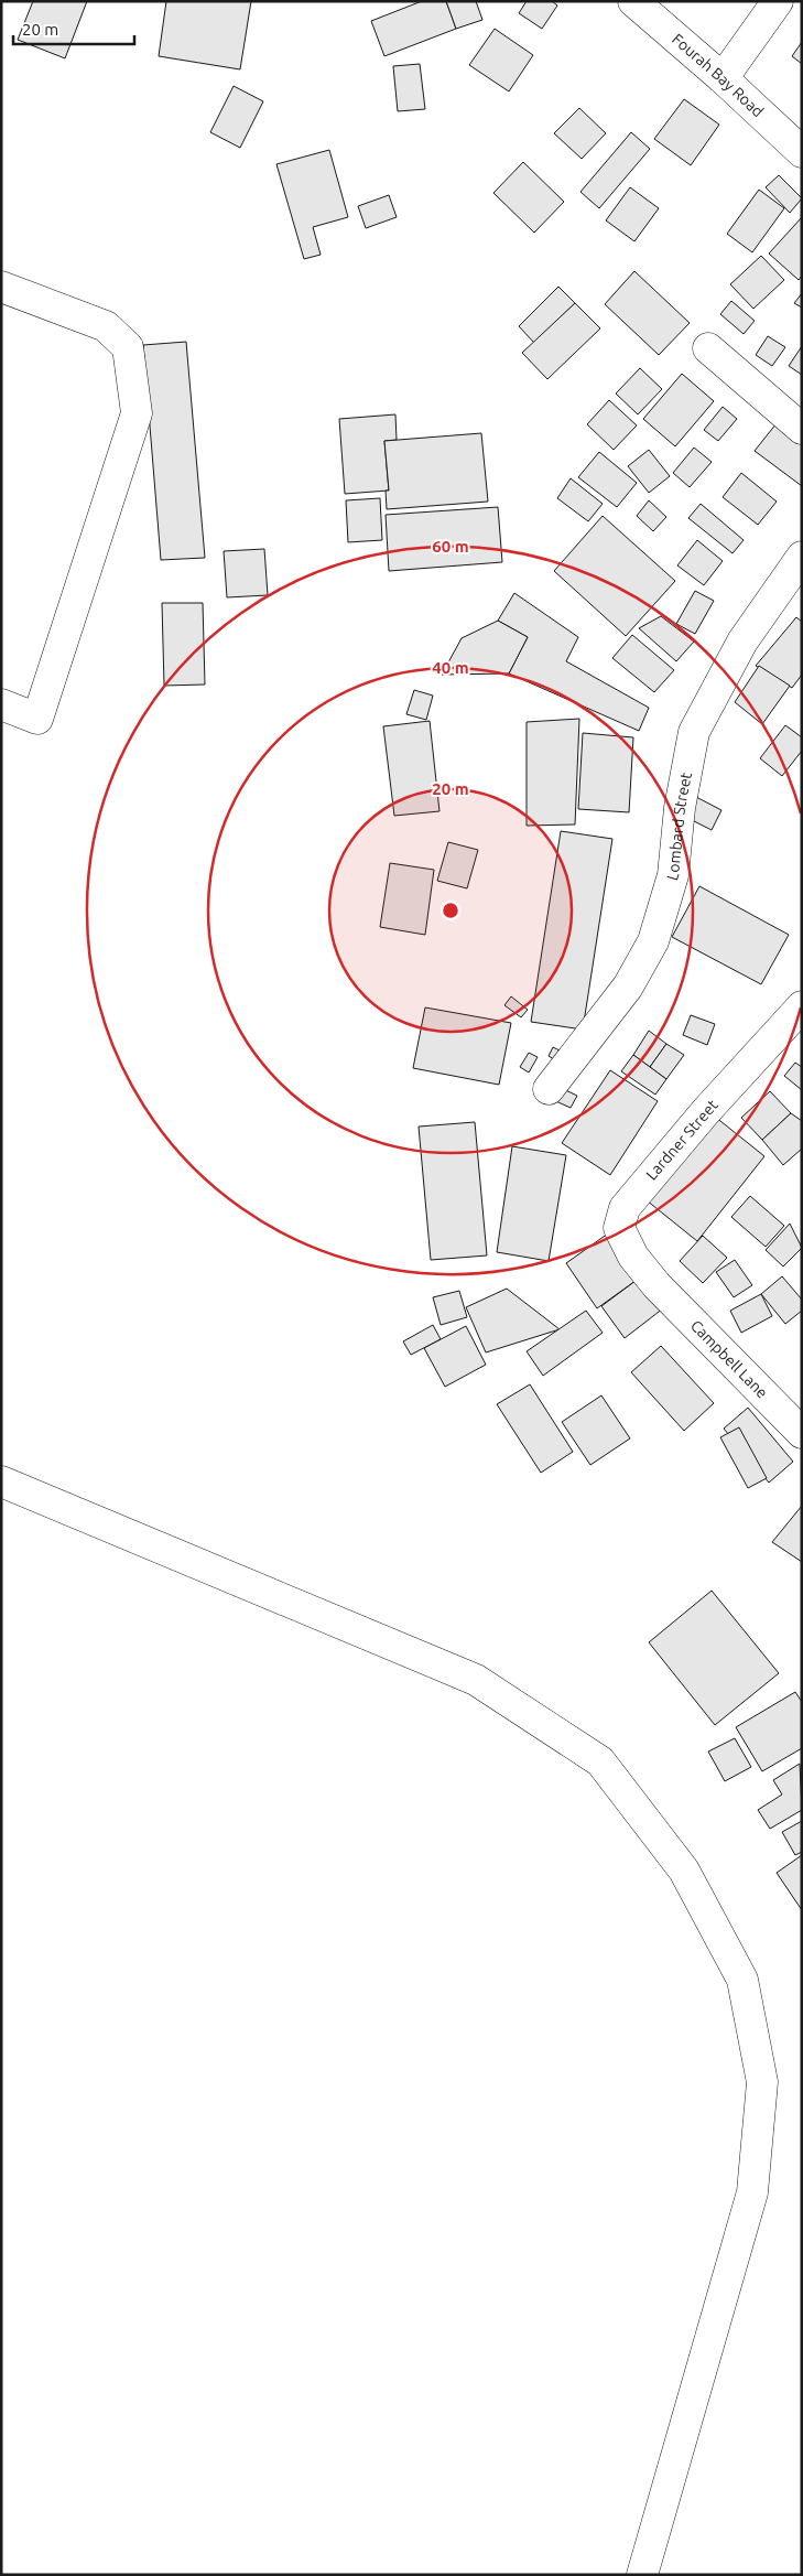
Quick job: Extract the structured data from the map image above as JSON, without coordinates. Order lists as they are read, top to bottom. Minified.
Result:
{"streets":{"street":["Fourah Bay Road","Lombard Street","Lardner Street","Campbell Lane"]},"crossings":[["Lardner Street","Campbell Lane"]],"scale_bar":"20 m","rings":["60 m","40 m","20 m"]}
